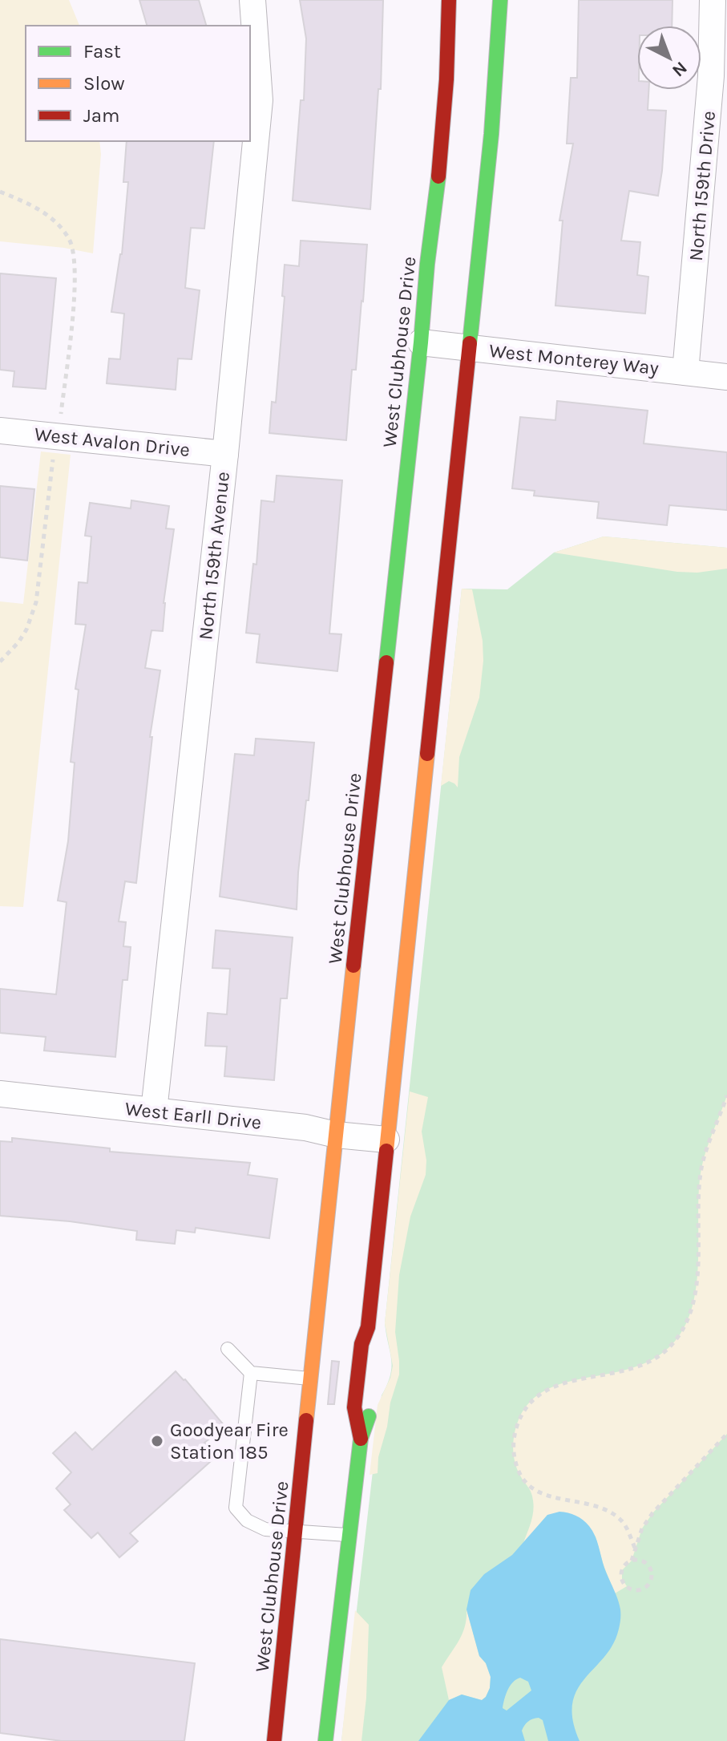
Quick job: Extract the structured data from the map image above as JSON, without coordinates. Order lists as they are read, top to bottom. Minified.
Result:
{"streets":{"street":["North 159th Drive","West Clubhouse Drive","West Monterey Way","West Avalon Drive","North 159th Avenue","West Earll Drive"]},"crossings":[["North 159th Drive","West Monterey Way"],["West Clubhouse Drive","West Monterey Way"],["West Clubhouse Drive","West Earll Drive"],["West Avalon Drive","North 159th Avenue"],["North 159th Avenue","West Earll Drive"]],"places":["Goodyear Fire Station 185"],"legend":["Fast","Slow","Jam"],"north":"bottom right"}
